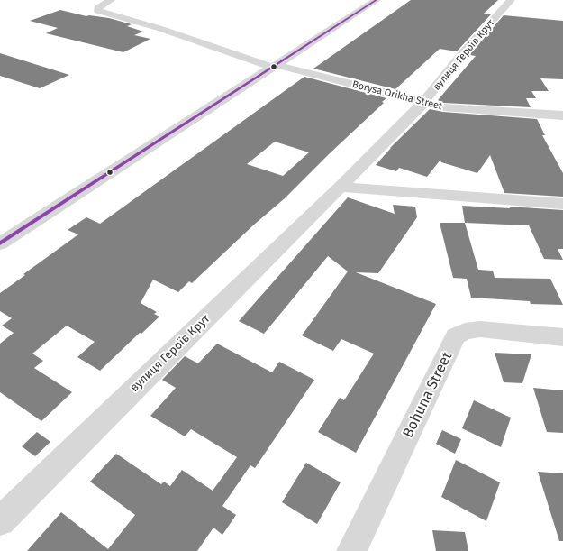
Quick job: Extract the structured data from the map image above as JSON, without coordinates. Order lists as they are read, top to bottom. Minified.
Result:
{"streets":{"street":["вулиця Героїв Крут","Borysa Orikha Street","Bohuna Street"]},"crossings":[["вулиця Героїв Крут","Borysa Orikha Street"]]}
